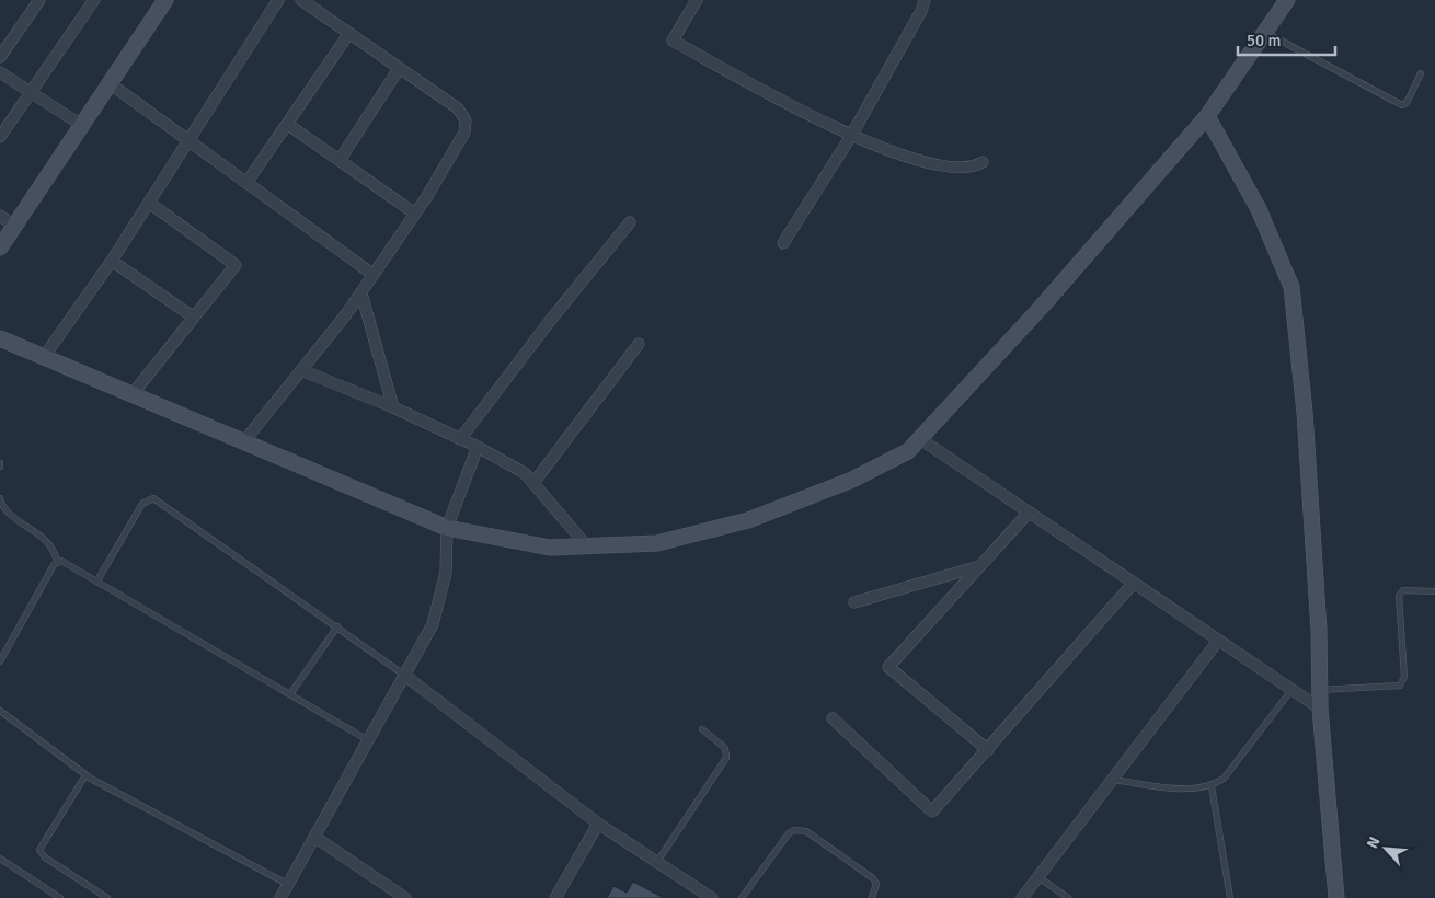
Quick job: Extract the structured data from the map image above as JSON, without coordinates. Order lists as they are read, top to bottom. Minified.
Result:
{"scale_bar":"50 m","north":"top left"}
